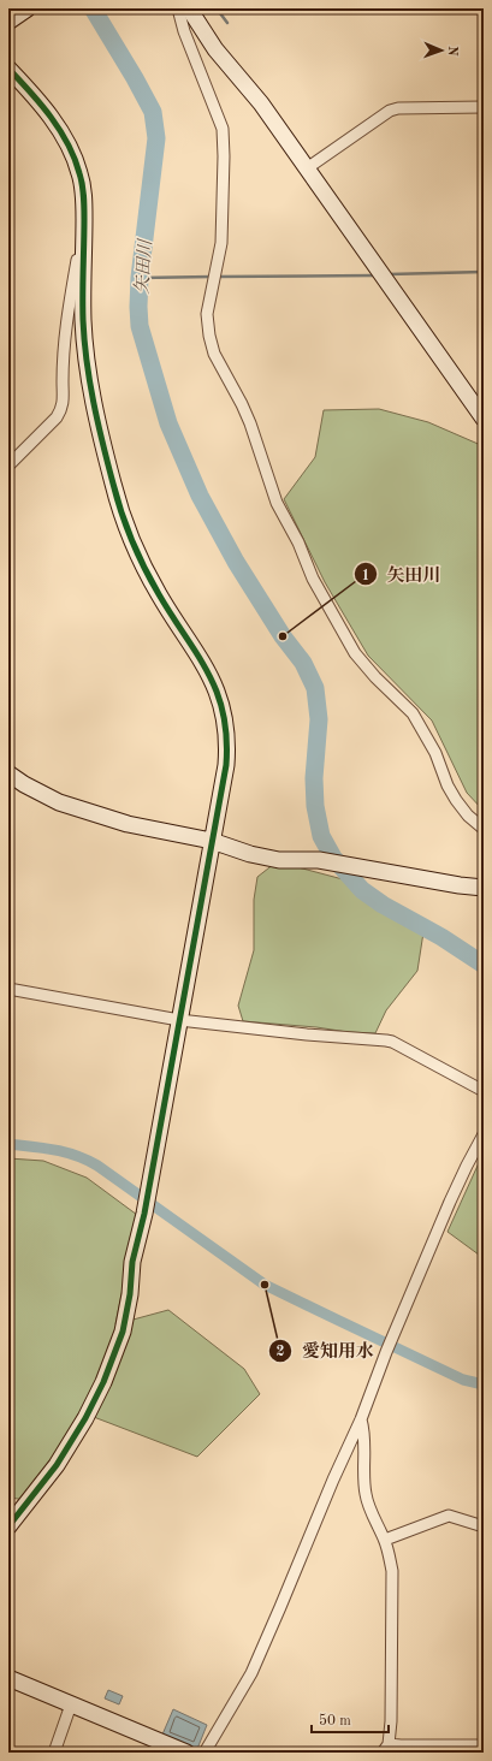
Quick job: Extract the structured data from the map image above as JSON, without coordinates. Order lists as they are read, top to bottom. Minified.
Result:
{"water":["矢田川"],"places":["矢田川","愛知用水"],"scale_bar":"50 m","north":"right"}
